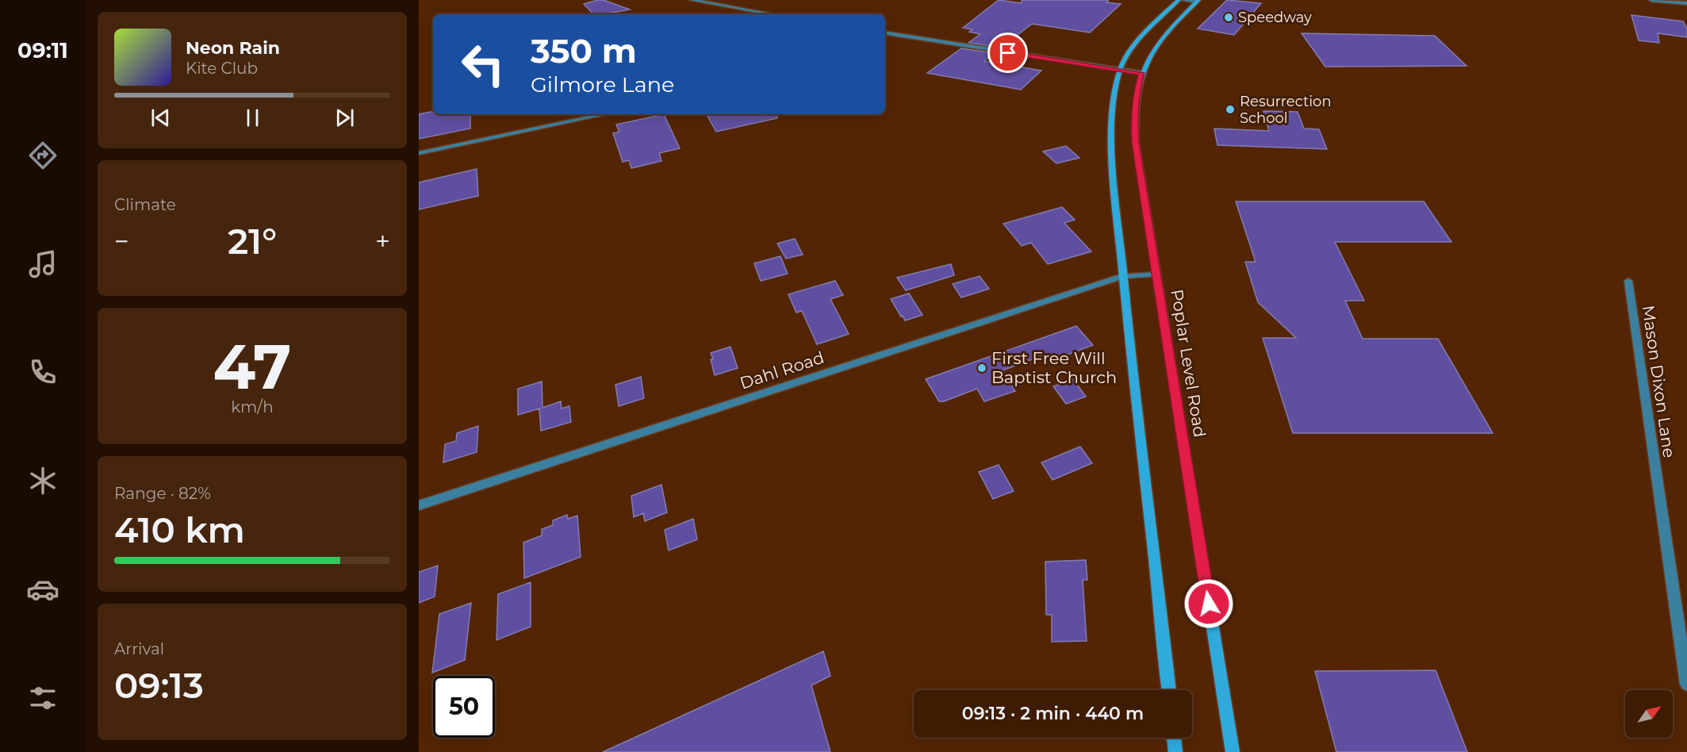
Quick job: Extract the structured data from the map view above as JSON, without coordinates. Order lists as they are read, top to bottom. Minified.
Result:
{"streets":{"main road":["Poplar Level Road"],"street":["Dahl Road","Mason Dixon Lane"]},"crossings":[["Poplar Level Road","Dahl Road"]],"places":["Speedway","Resurrection School","First Free Will Baptist Church"],"north":"top right","page":{"tabs":"09:11","turn":["350 m","Gilmore Lane"],"song":["Neon Rain","Kite Club"],"tile":["Climate",["47","km/h"],["Range · 82%","410 km"],["Arrival","09:13"]],"heat":["−","21°","+"],"limit":"50","trip":"09:13 · 2 min · 440 m"}}
